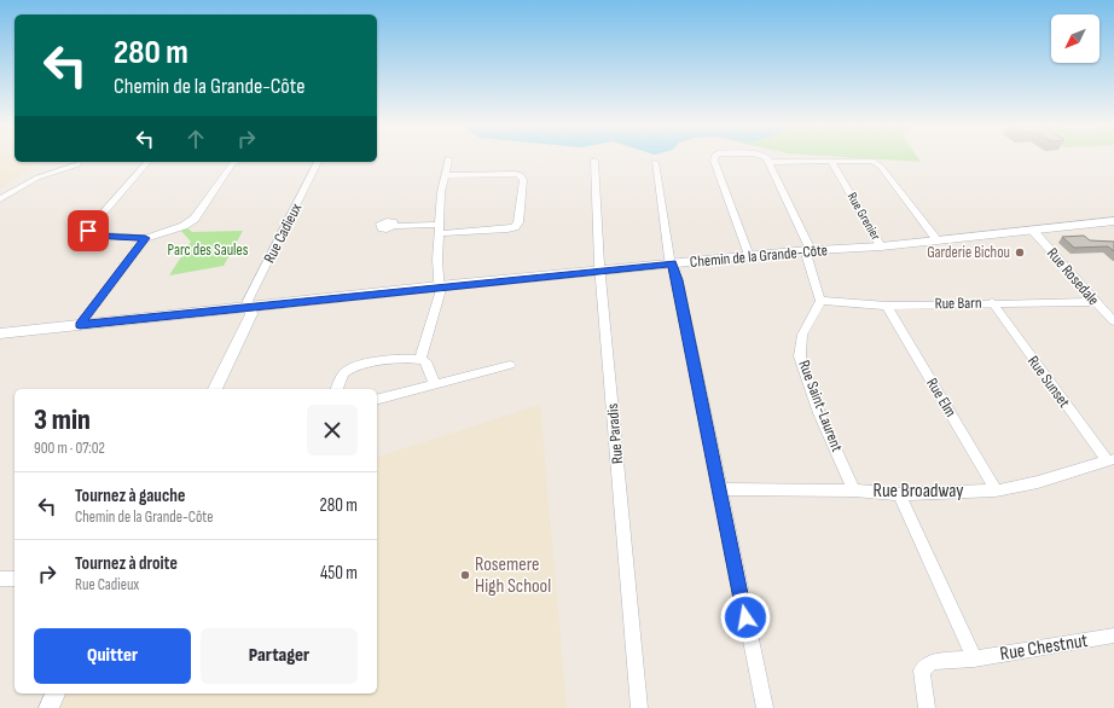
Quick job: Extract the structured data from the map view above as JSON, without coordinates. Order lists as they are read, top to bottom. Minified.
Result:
{"streets":{"main road":["Chemin de la Grande-Côte"],"street":["Rue Grenier","Rue Cadieux","Rue Rosedale","Rue Barn","Rue Sunset","Rue Elm","Rue Saint-Laurent","Rue Paradis","Rue Broadway","Rue Chestnut"]},"crossings":[["Rue Grenier","Chemin de la Grande-Côte"],["Rue Cadieux","Chemin de la Grande-Côte"],["Chemin de la Grande-Côte","Rue Rosedale"],["Chemin de la Grande-Côte","Rue Paradis"],["Rue Rosedale","Rue Barn"],["Rue Barn","Rue Sunset"],["Rue Barn","Rue Elm"],["Rue Barn","Rue Saint-Laurent"],["Rue Sunset","Rue Broadway"],["Rue Elm","Rue Broadway"],["Rue Saint-Laurent","Rue Broadway"]],"parks":["Parc des Saules"],"places":["Garderie Bichou","Rosemere High School"],"north":"bottom left","page":{"turn":["280 m","Chemin de la Grande-Côte"],"heading":["3 min","900 m · 07:02"],"list":[{"name":"Tournez à gauche","note":"Chemin de la Grande-Côte","value":"280 m"},{"name":"Tournez à droite","note":"Rue Cadieux","value":"450 m"}],"buttons":["Quitter","Partager"]}}
